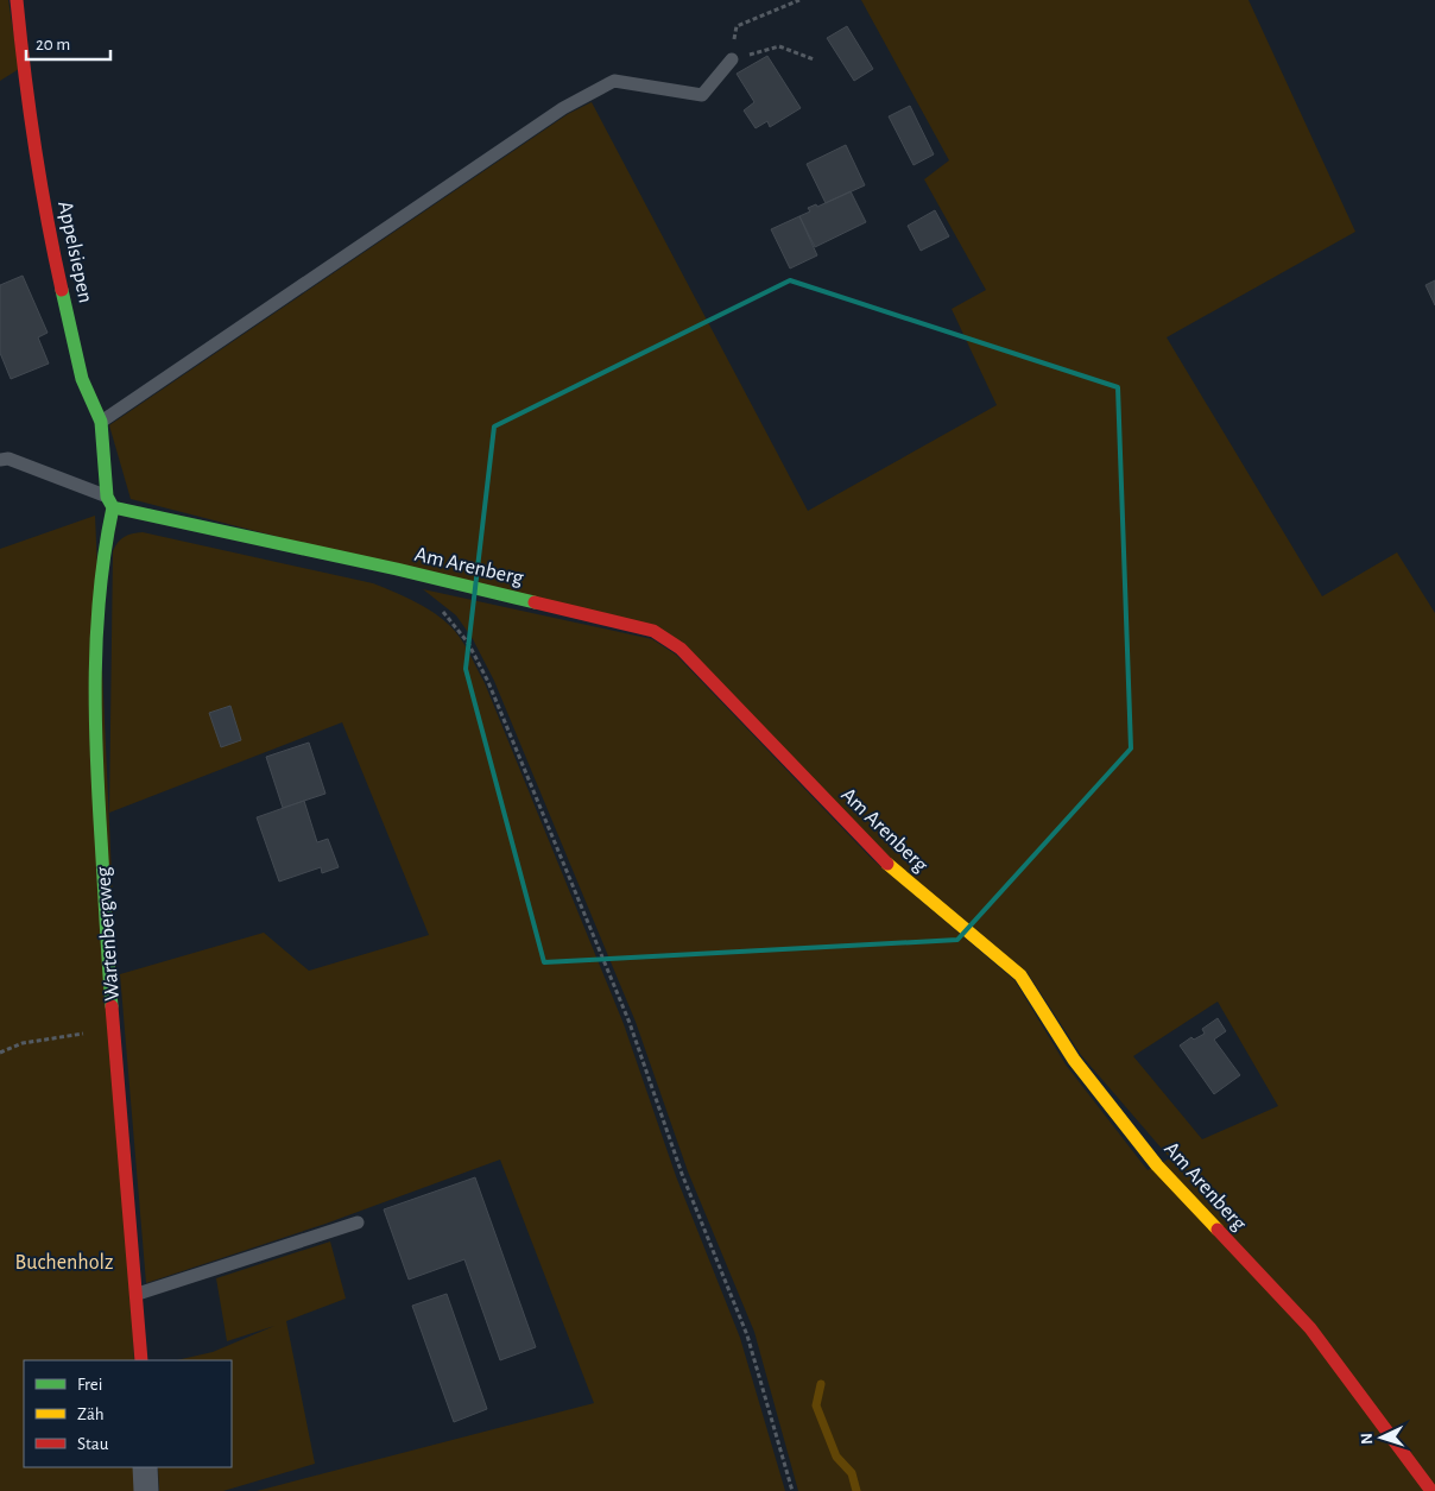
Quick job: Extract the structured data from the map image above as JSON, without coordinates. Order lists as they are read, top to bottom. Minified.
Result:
{"streets":{"street":["Appelsiepen","Am Arenberg","Wartenbergweg"]},"crossings":[["Appelsiepen","Am Arenberg"],["Appelsiepen","Wartenbergweg"],["Am Arenberg","Wartenbergweg"]],"parks":["Buchenholz"],"legend":["Frei","Zäh","Stau"],"scale_bar":"20 m","north":"left"}
